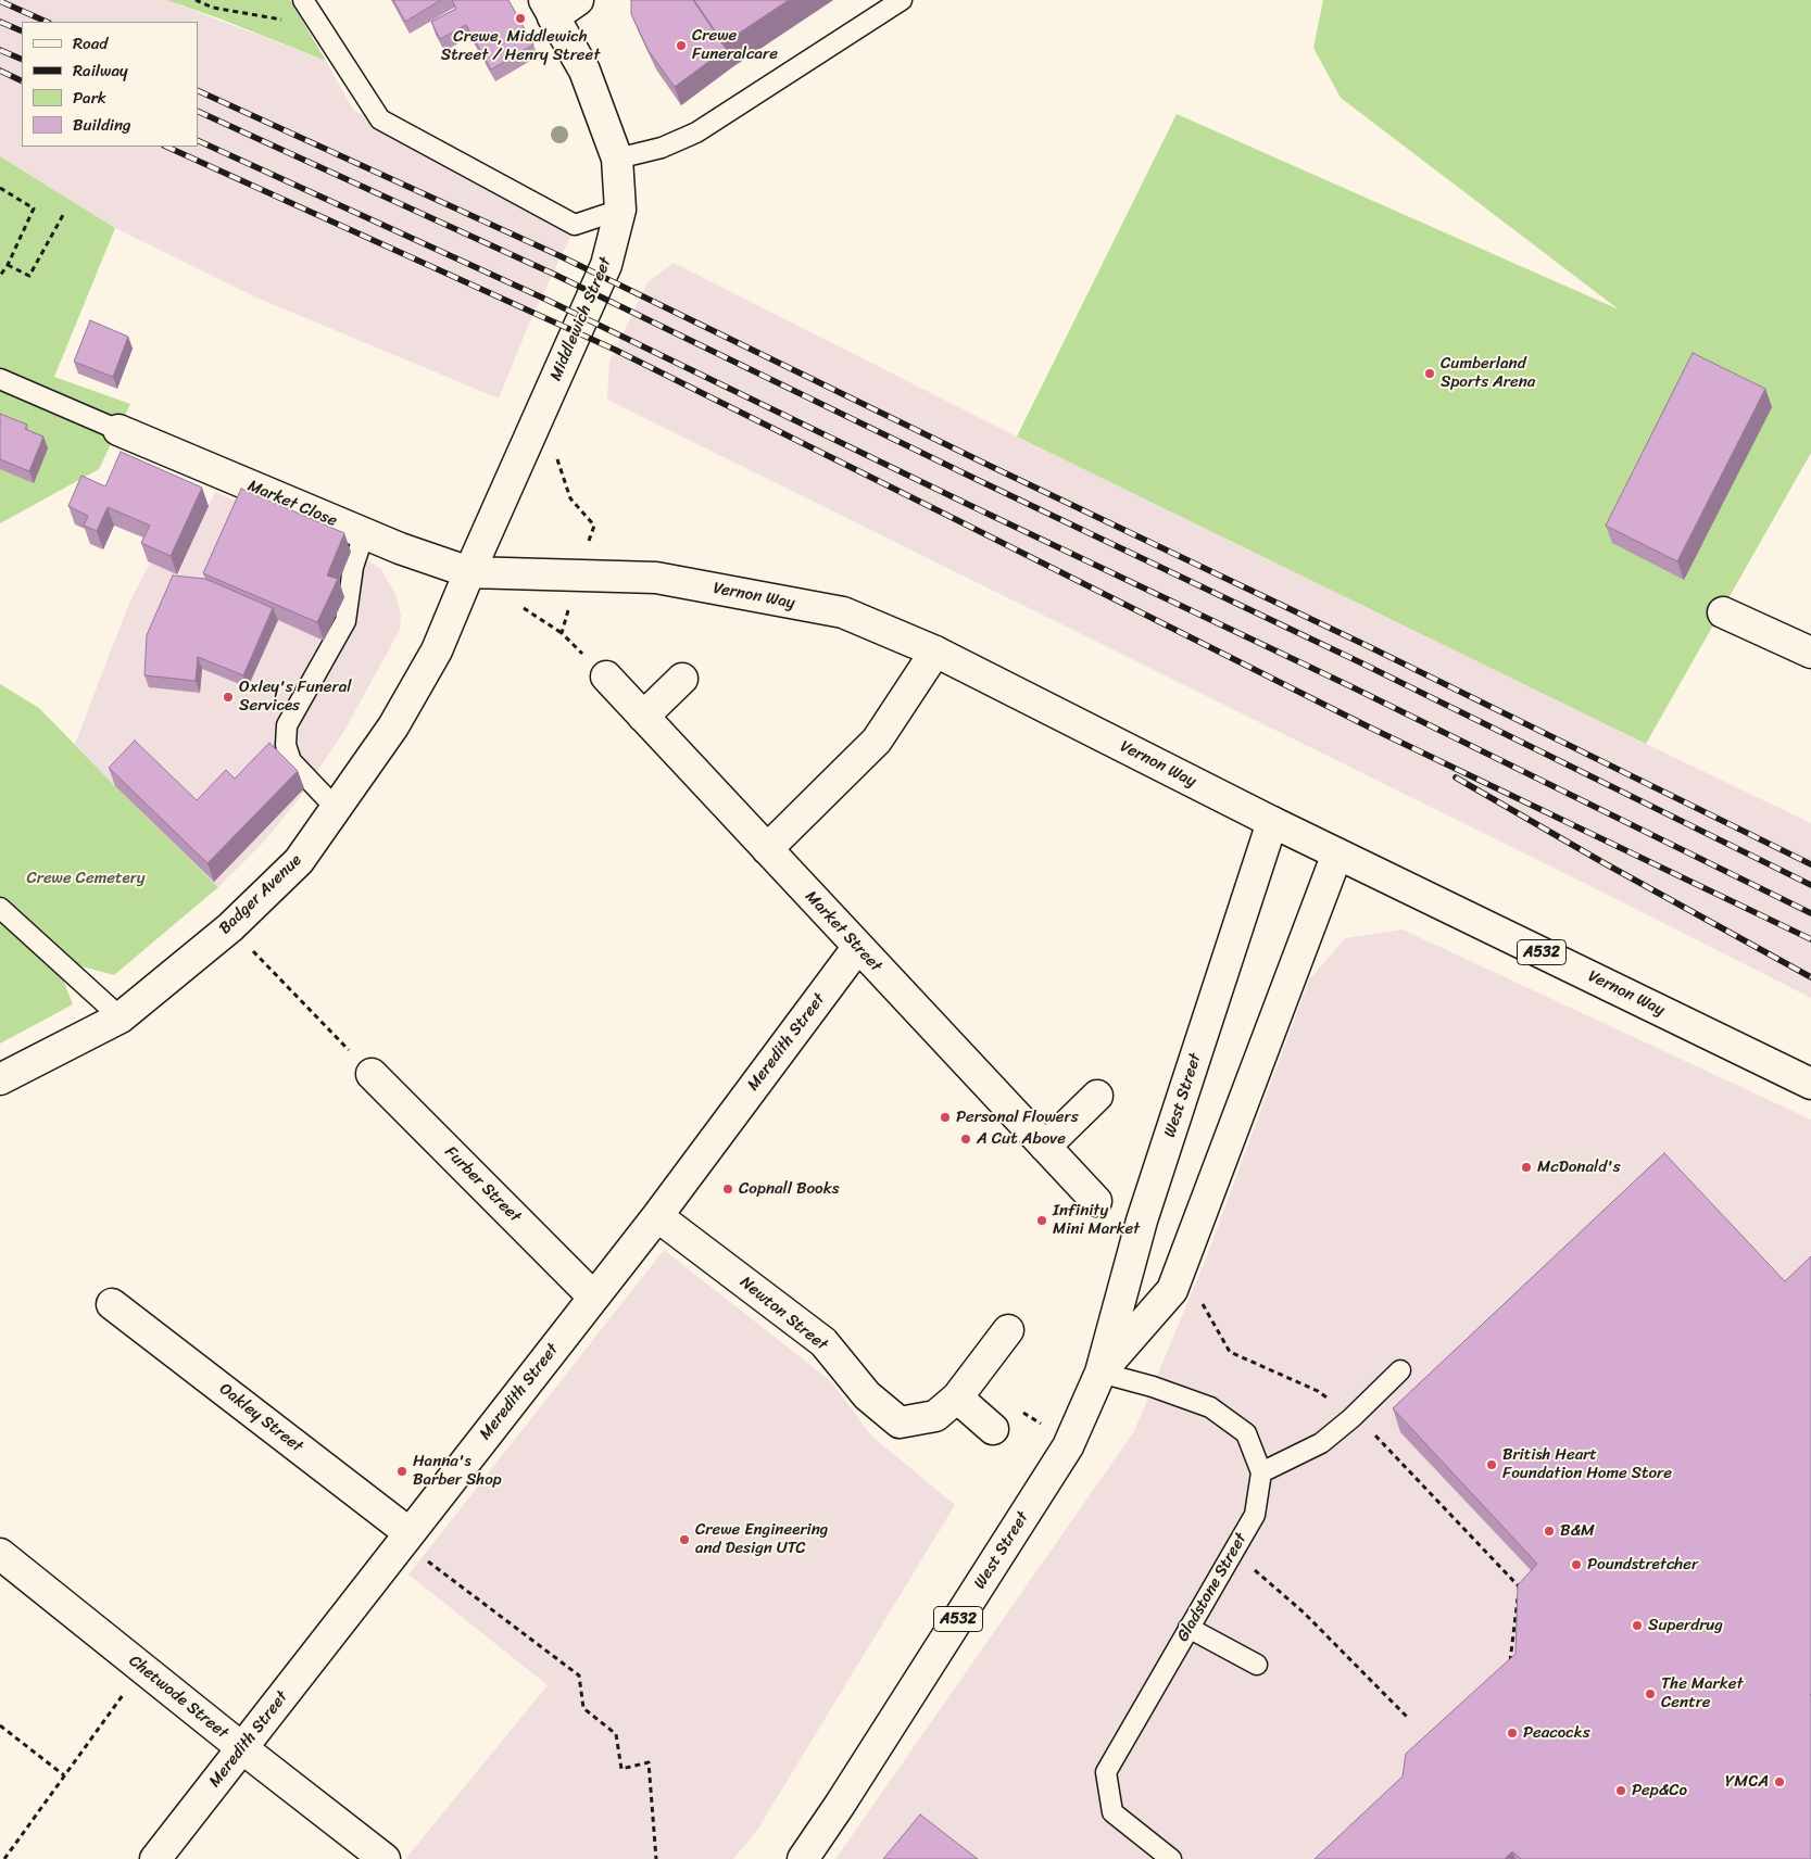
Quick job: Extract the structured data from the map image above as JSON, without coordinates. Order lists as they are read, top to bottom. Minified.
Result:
{"streets":{"street":["Middlewich Street","Market Close","Vernon Way","Badger Avenue","Market Street","A532","Meredith Street","West Street","Furber Street","Newton Street","Oakley Street","Chetwode Street"],"lane":["Gladstone Street"]},"crossings":[["Middlewich Street","Market Close"],["Middlewich Street","Vernon Way"],["Middlewich Street","Badger Avenue"],["Market Close","Vernon Way"],["Market Close","Badger Avenue"],["Vernon Way","Badger Avenue"],["Vernon Way","West Street"],["Market Street","Meredith Street"],["Meredith Street","Furber Street"],["Meredith Street","Newton Street"],["Meredith Street","Oakley Street"],["Meredith Street","Chetwode Street"],["West Street","Gladstone Street"]],"parks":["Crewe Cemetery"],"places":["Crewe, Middlewich Street / Henry Street","Crewe Funeralcare","Cumberland Sports Arena","Oxley's Funeral Services","Personal Flowers","A Cut Above","McDonald's","Copnall Books","Infinity Mini Market","British Heart Foundation Home Store","Hanna's Barber Shop","B&M","Crewe Engineering and Design UTC","Poundstretcher","Superdrug","The Market Centre","Peacocks","YMCA","Pep&Co"],"legend":["Road","Railway","Park","Building"]}
